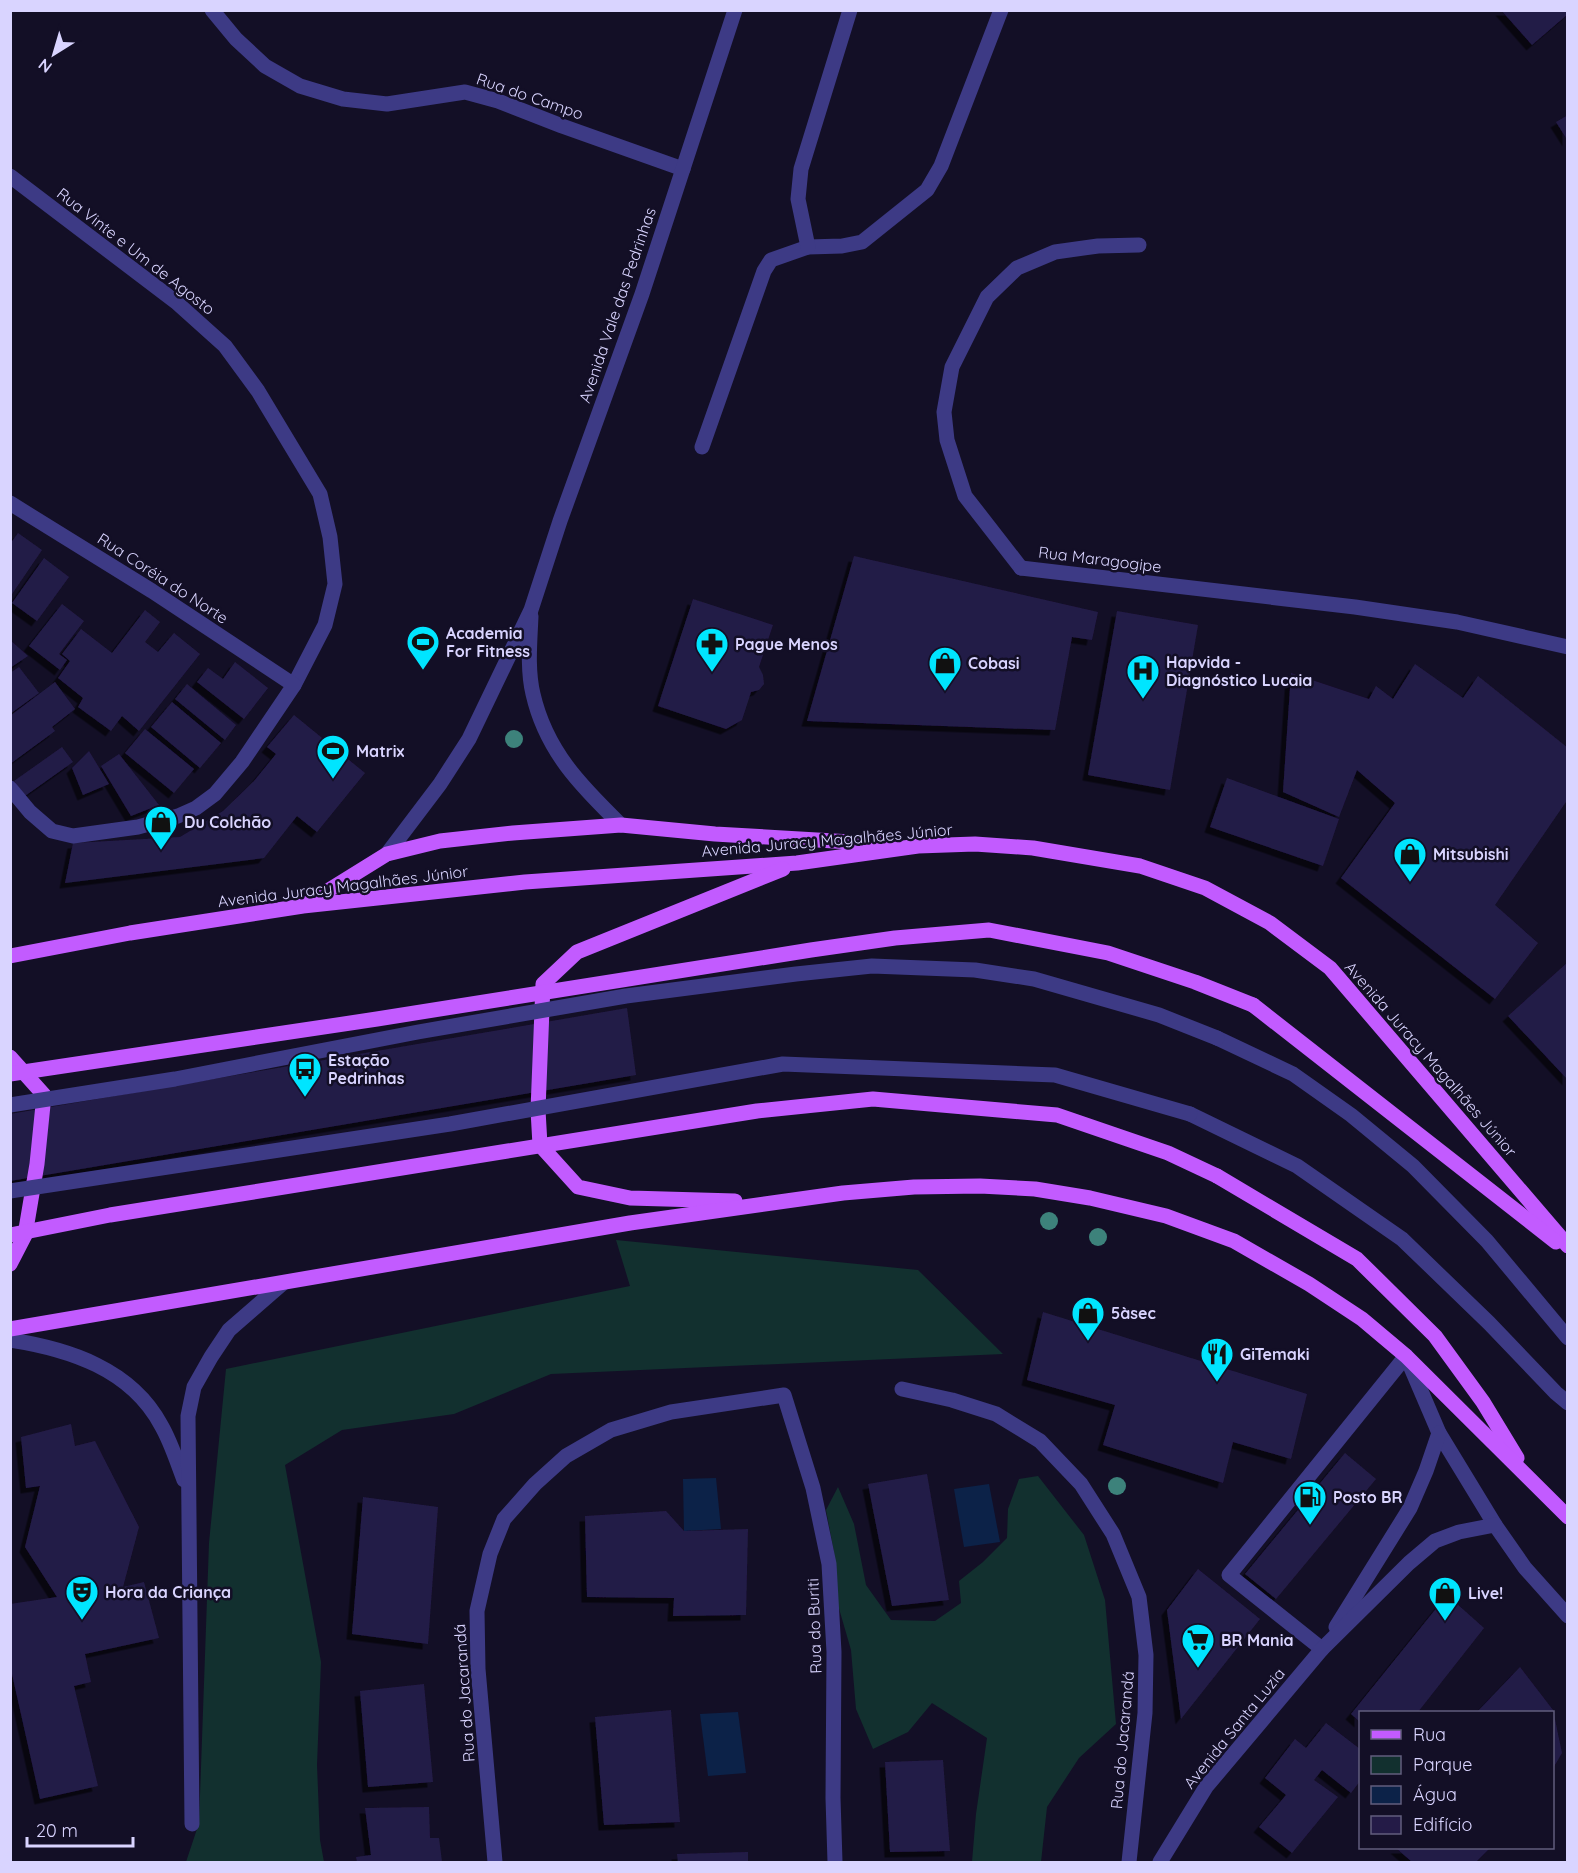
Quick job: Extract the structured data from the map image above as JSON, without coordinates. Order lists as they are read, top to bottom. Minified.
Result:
{"streets":{"main road":["Avenida Juracy Magalhães Júnior"],"street":["Rua do Campo","Rua Vinte e Um de Agosto","Avenida Vale das Pedrinhas","Rua Maragogipe","Rua Coréia do Norte","Rua do Buriti","Rua do Jacarandá","Avenida Santa Luzia"]},"crossings":[["Rua do Campo","Avenida Vale das Pedrinhas"],["Rua Vinte e Um de Agosto","Rua Coréia do Norte"],["Rua do Buriti","Rua do Jacarandá"]],"places":{"sports":["Academia For Fitness","Matrix"],"pharmacy":["Pague Menos"],"shop":["Cobasi","Du Colchão","Mitsubishi","5àsec","Live!"],"hospital":["Hapvida - Diagnóstico Lucaia"],"bus stop":["Estação Pedrinhas"],"restaurant":["GiTemaki"],"fuel station":["Posto BR"],"theatre":["Hora da Criança"],"supermarket":["BR Mania"]},"legend":["Rua","Parque","Água","Edifício"],"scale_bar":"20 m","north":"bottom left"}
